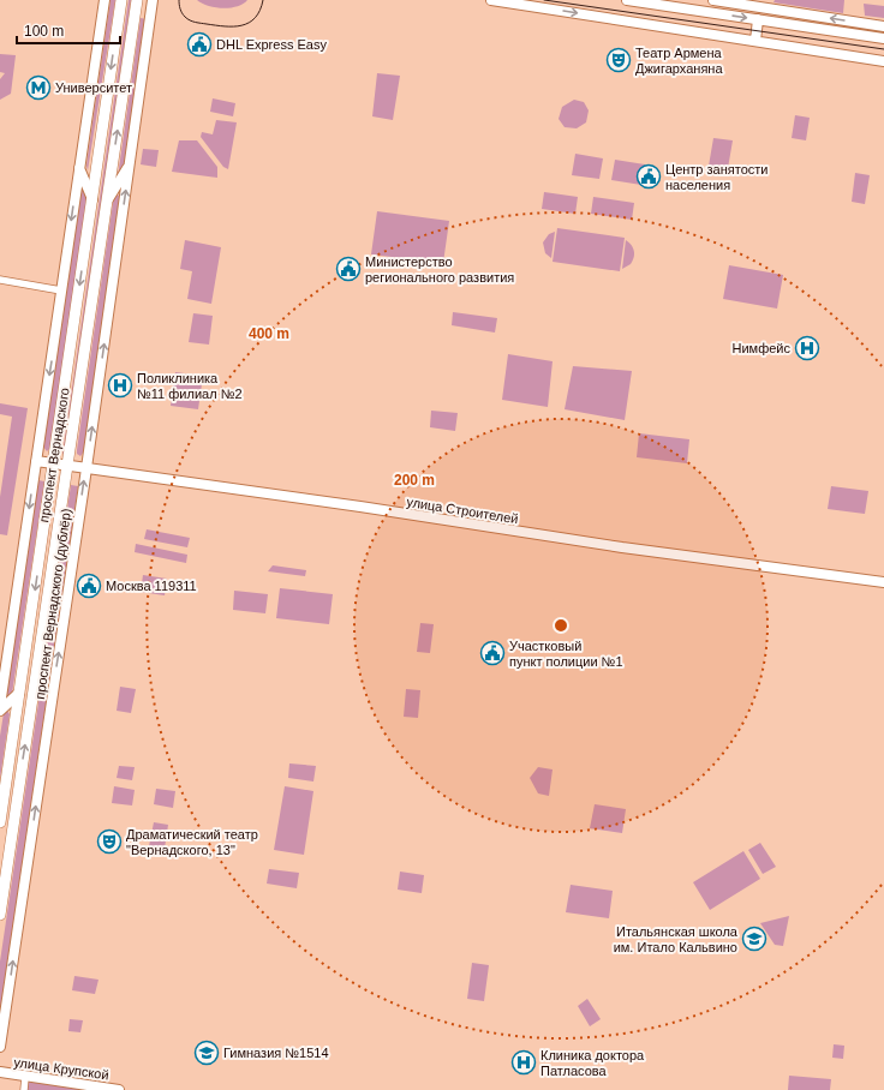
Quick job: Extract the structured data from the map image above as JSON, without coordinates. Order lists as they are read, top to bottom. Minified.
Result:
{"streets":{"main road":["проспект Вернадского"],"street":["улица Строителей","проспект Вернадского (дублёр)","улица Крупской"]},"crossings":[["проспект Вернадского","улица Строителей"],["проспект Вернадского","проспект Вернадского (дублёр)"],["улица Строителей","проспект Вернадского (дублёр)"]],"places":{"public building":["DHL Express Easy","Центр занятости населения","Министерство регионального развития","Москва 119311","Участковый пункт полиции №1"],"theatre":["Театр Армена Джигарханяна","Драматический театр \"Вернадского, 13\""],"metro station":["Университет"],"hospital":["Нимфейс","Поликлиника №11 филиал №2","Клиника доктора Патласова"],"school or university":["Итальянская школа им. Итало Кальвино","Гимназия №1514"]},"scale_bar":"100 m","rings":["400 m","200 m"]}
